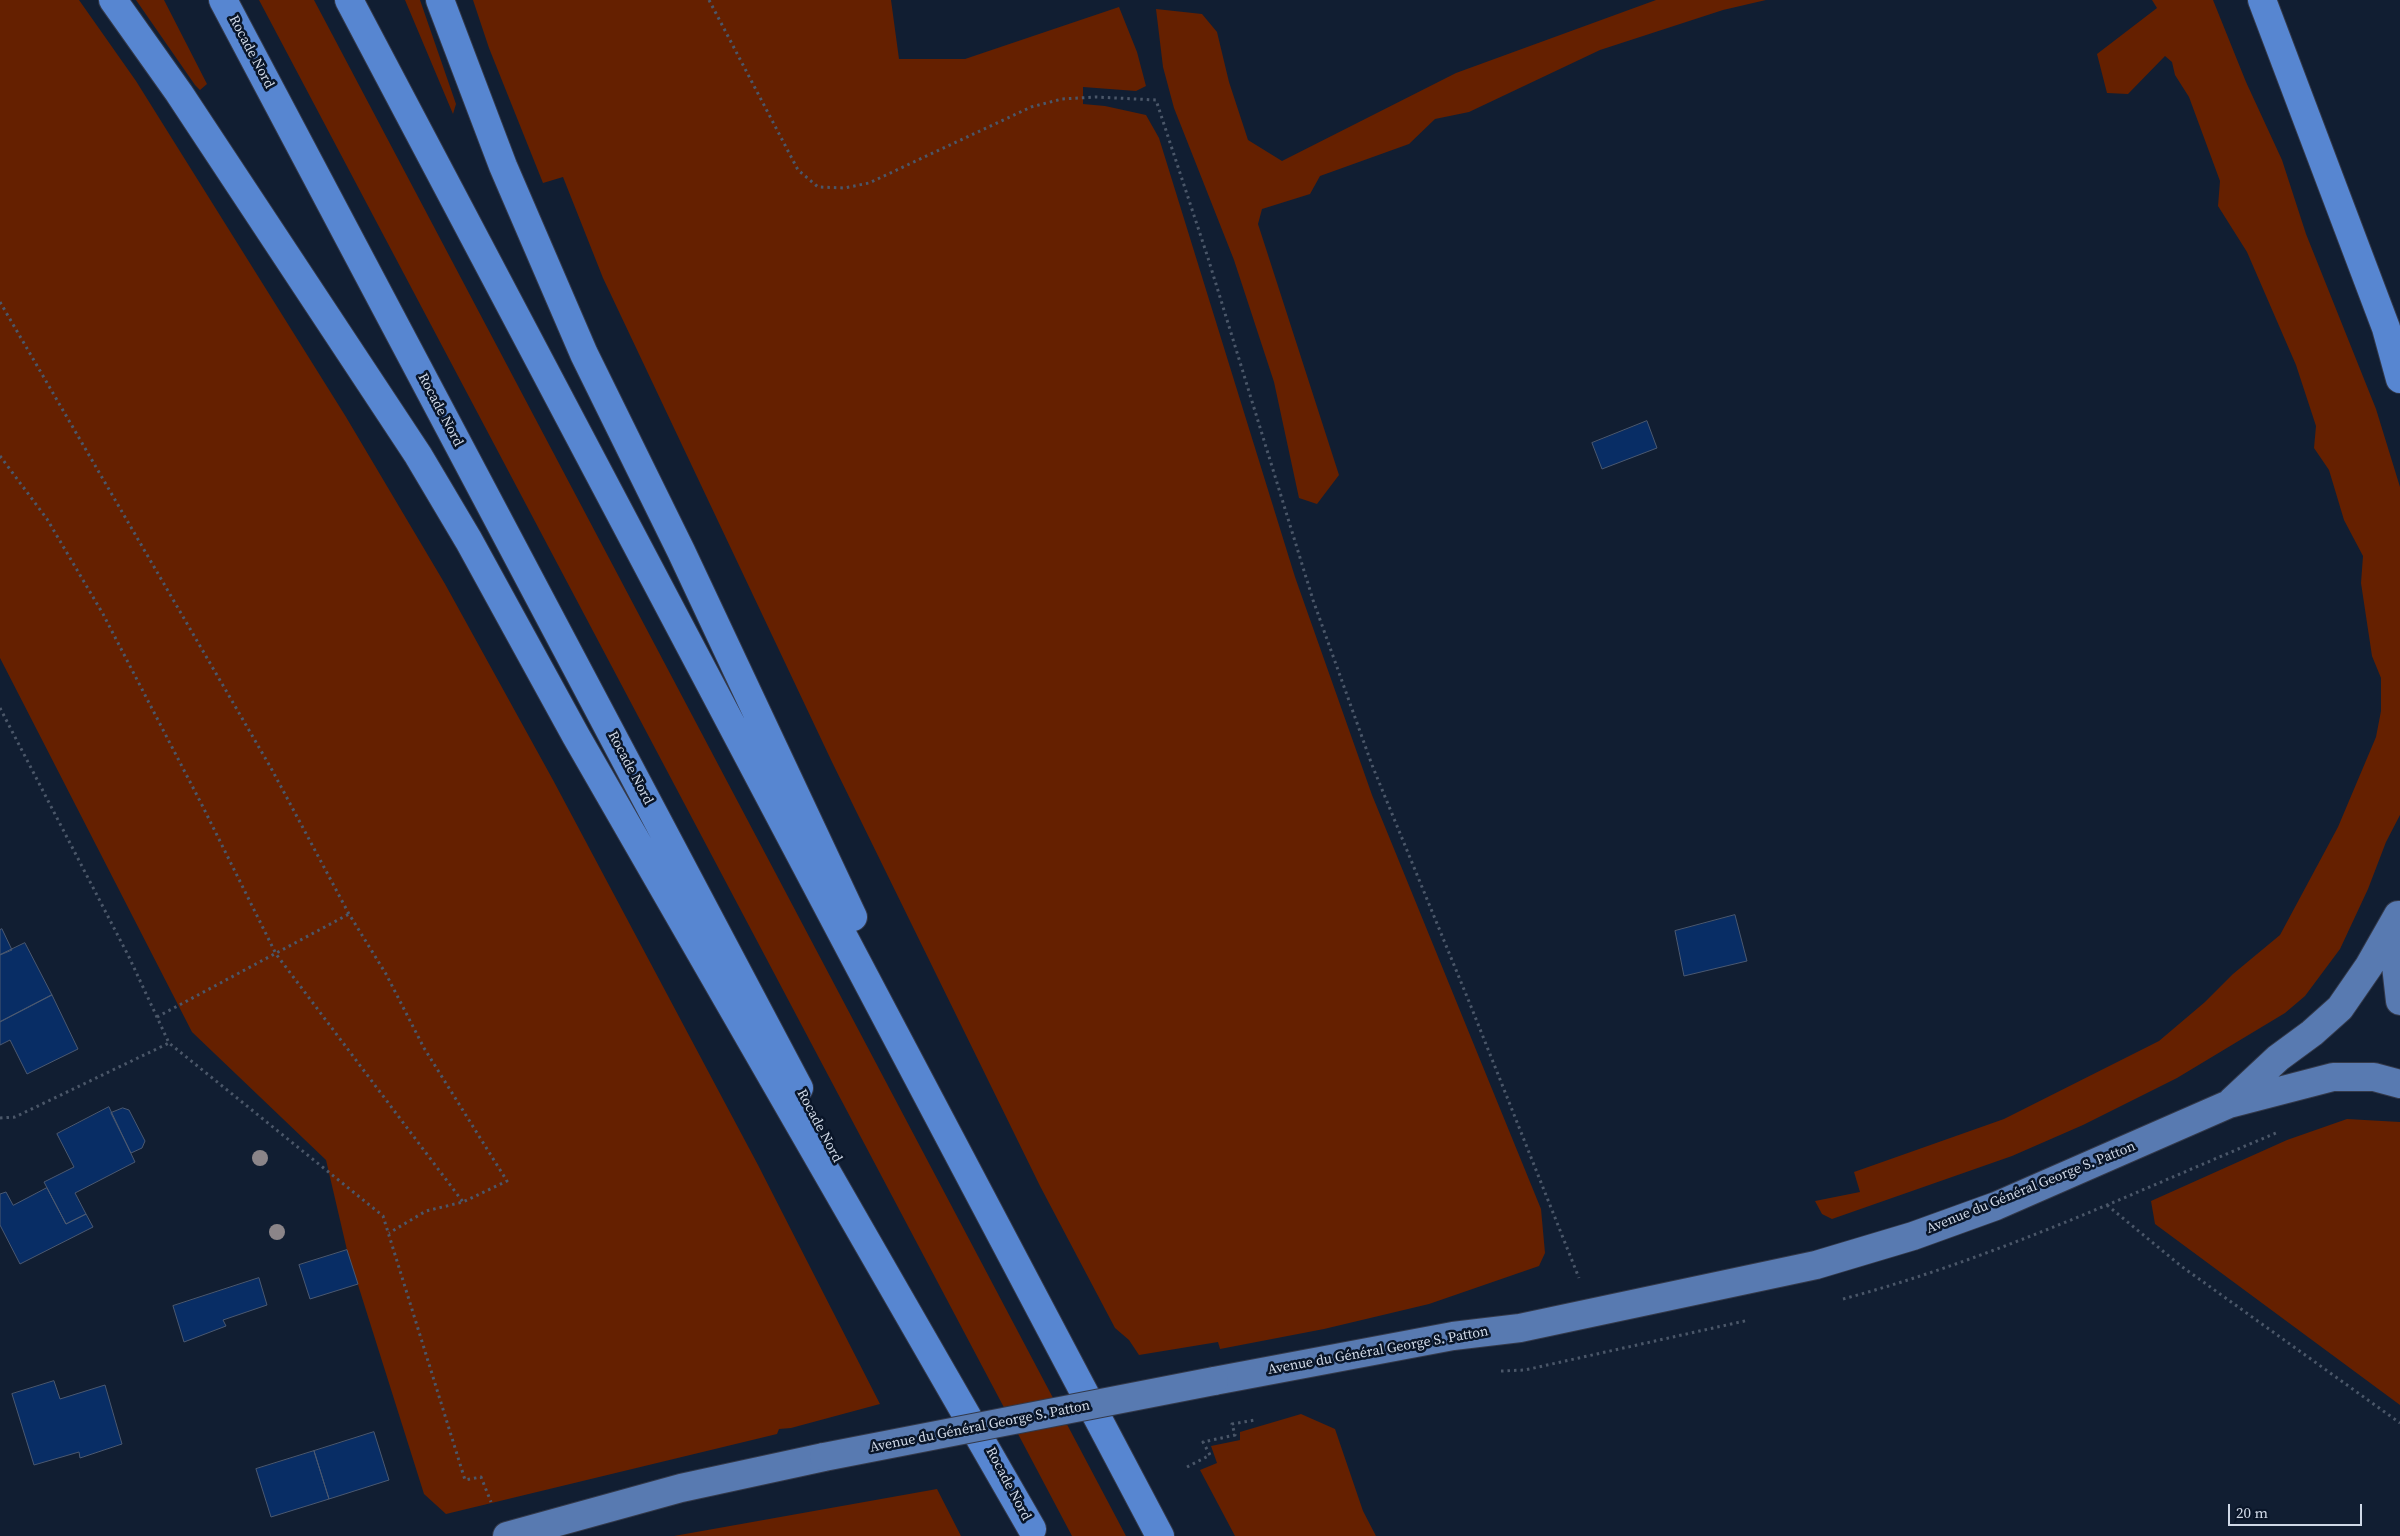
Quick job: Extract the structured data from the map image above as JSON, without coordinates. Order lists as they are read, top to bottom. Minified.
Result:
{"streets":{"highway":["Rocade Nord"],"main road":["Avenue du Général George S. Patton"]},"scale_bar":"20 m"}
